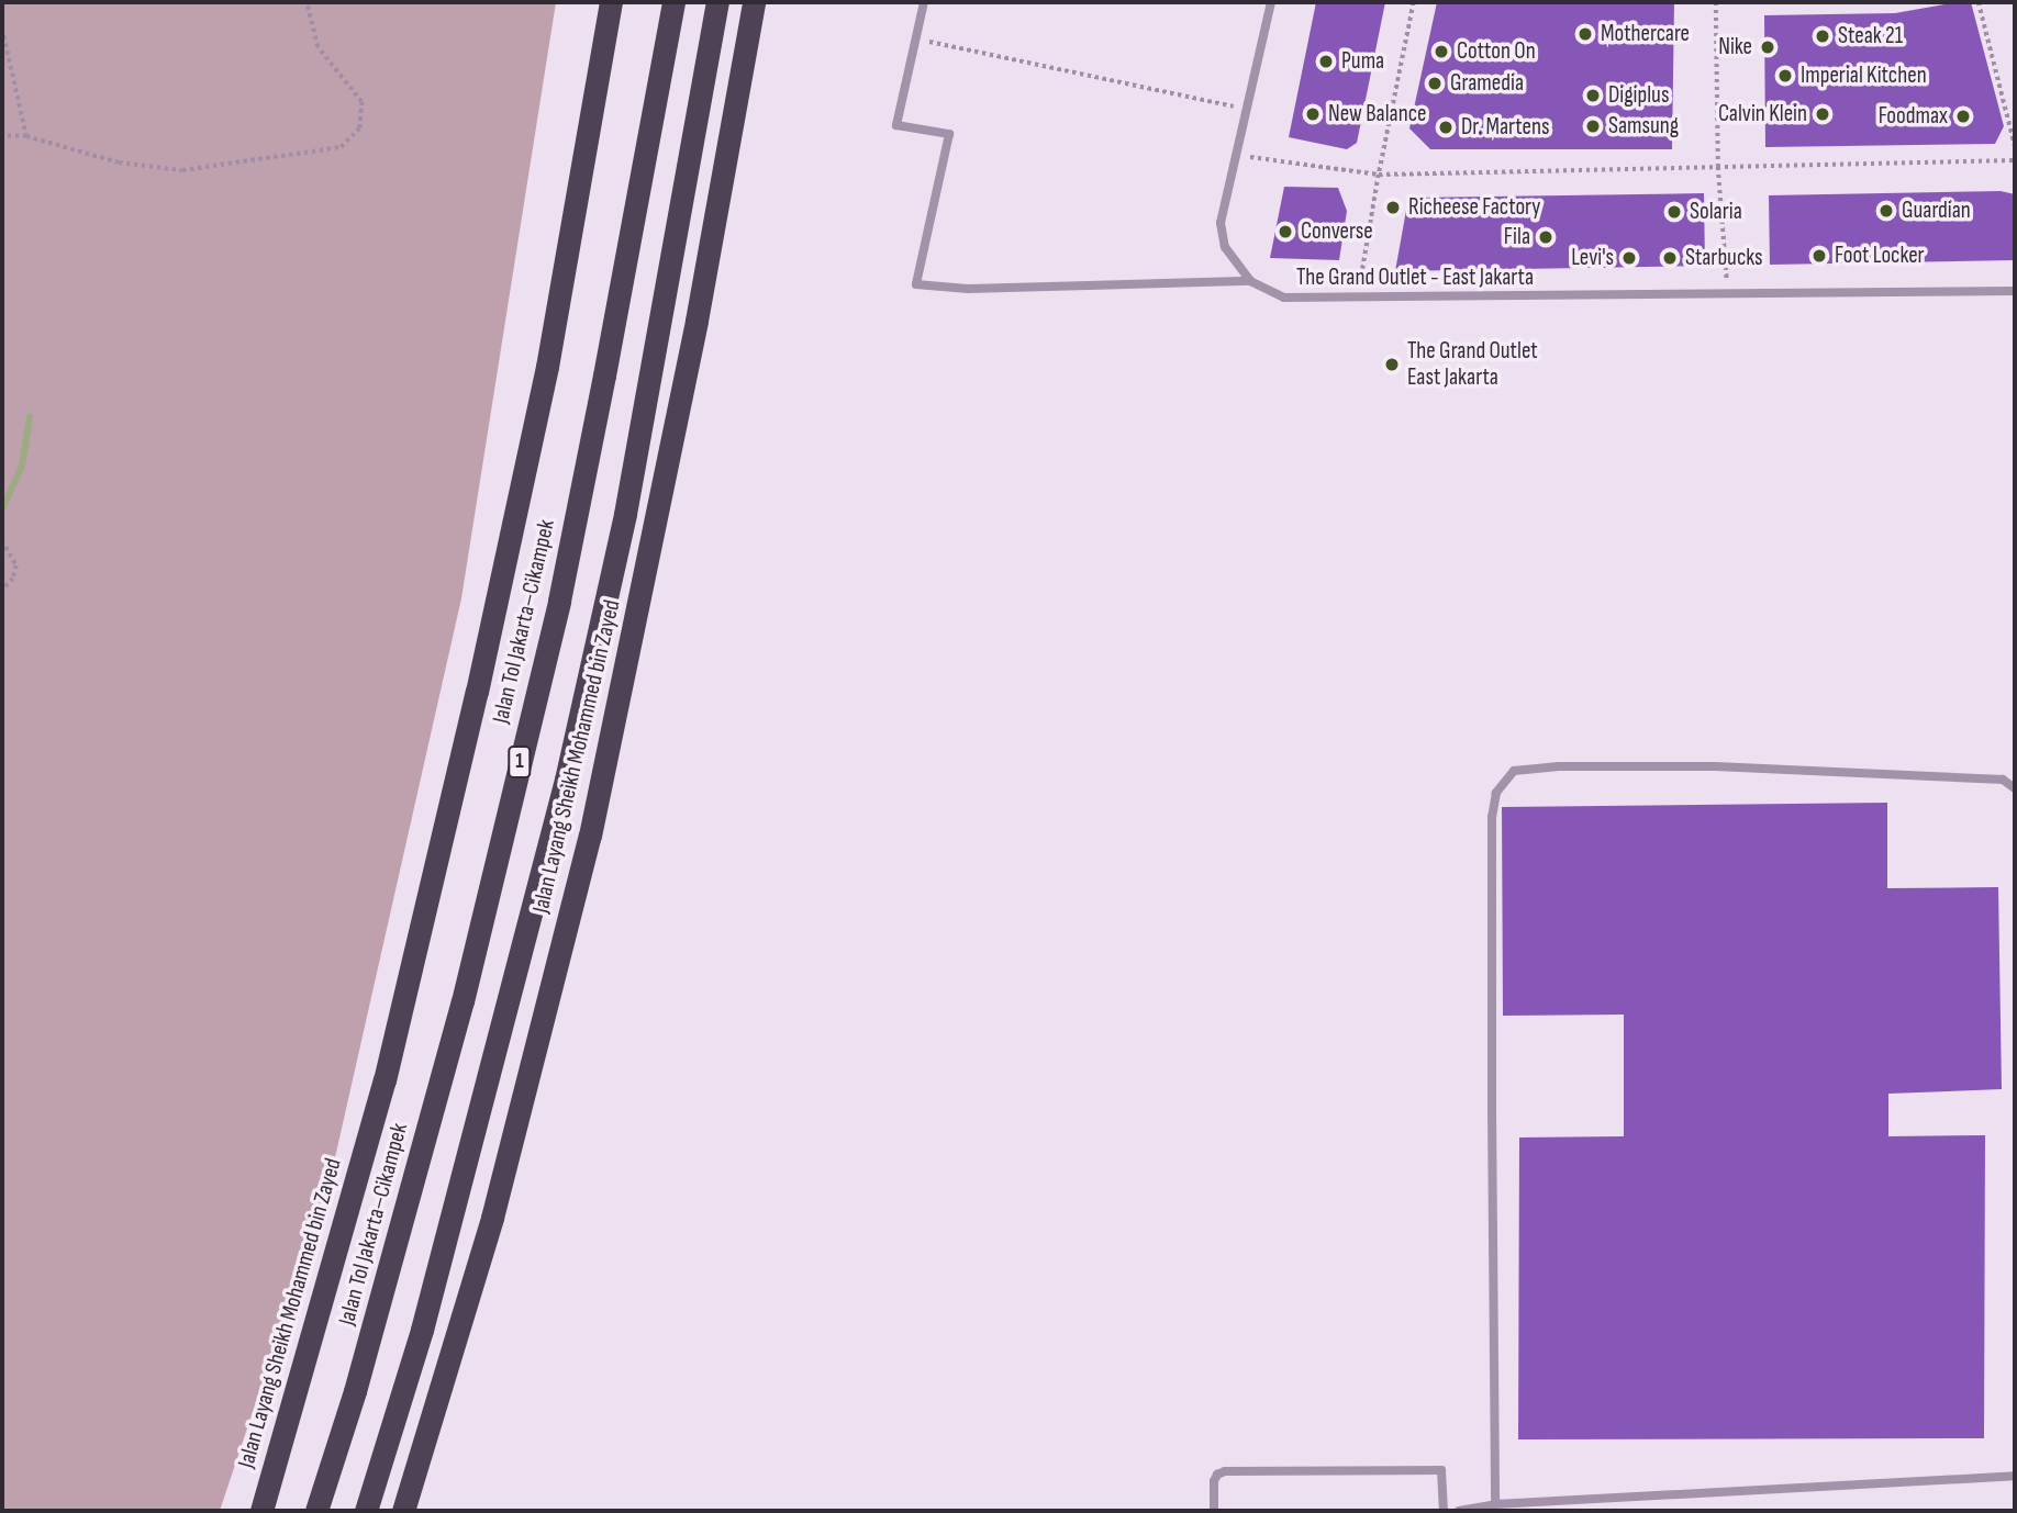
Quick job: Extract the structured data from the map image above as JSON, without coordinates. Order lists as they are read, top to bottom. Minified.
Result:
{"streets":{"highway":["Jalan Tol Jakarta–Cikampek","Jalan Layang Sheikh Mohammed bin Zayed","1"],"lane":["The Grand Outlet - East Jakarta"]},"places":["Mothercare","Steak 21","Nike","Cotton On","Puma","Imperial Kitchen","Gramedia","Digiplus","New Balance","Calvin Klein","Foodmax","Samsung","Dr. Martens","Richeese Factory","Guardian","Solaria","Converse","Fila","Foot Locker","Levi's","Starbucks","The Grand Outlet East Jakarta"]}
